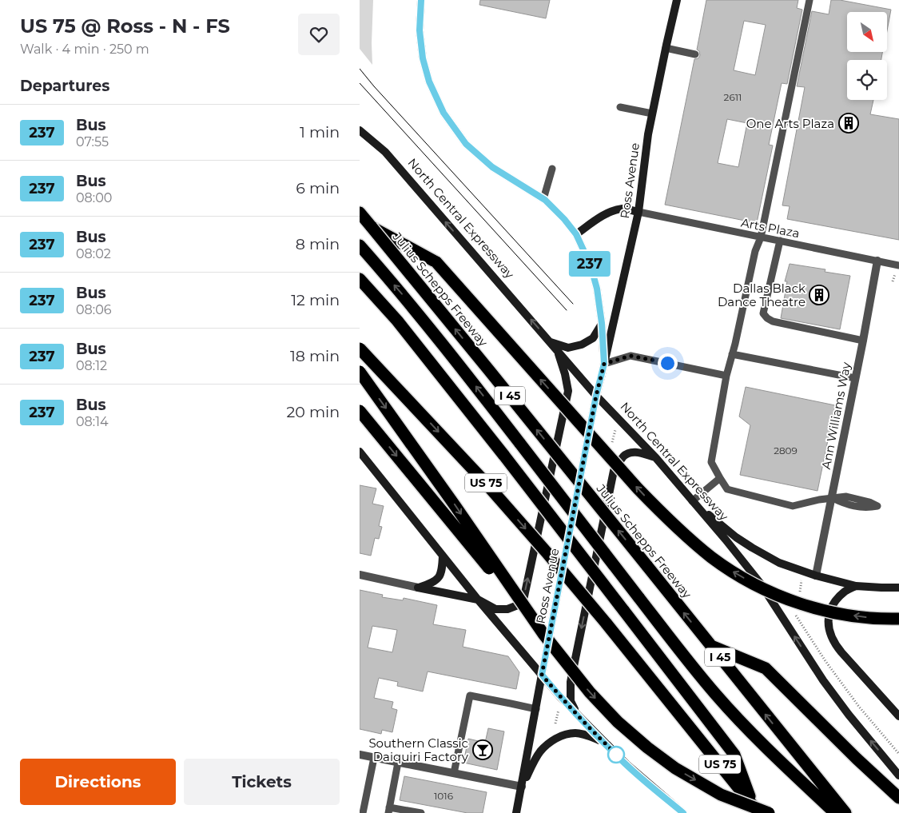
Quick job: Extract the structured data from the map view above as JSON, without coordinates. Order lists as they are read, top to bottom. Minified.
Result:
{"streets":{"highway":["Julius Schepps Freeway","I 45","US 75"],"main road":["Ross Avenue","North Central Expressway"],"street":["Ann Williams Way"],"lane":["Arts Plaza"]},"crossings":[["Ross Avenue","North Central Expressway"],["Ross Avenue","Arts Plaza"],["Arts Plaza","Ann Williams Way"]],"one_way":["North Central Expressway"],"places":{"building":["One Arts Plaza","Dallas Black Dance Theatre"],"bar":["Southern Classic Daiquiri Factory"]},"lines":["bus line 237"],"house_numbers":["2611","2809","1016"],"north":"bottom right","page":{"heading":[["US 75 @ Ross - N - FS","Walk · 4 min · 250 m"],"Departures"],"on_map":"237","list":[{"mark":"237","name":"Bus","note":"07:55","value":"1 min"},{"mark":"237","name":"Bus","note":"08:00","value":"6 min"},{"mark":"237","name":"Bus","note":"08:02","value":"8 min"},{"mark":"237","name":"Bus","note":"08:06","value":"12 min"},{"mark":"237","name":"Bus","note":"08:12","value":"18 min"},{"mark":"237","name":"Bus","note":"08:14","value":"20 min"}],"buttons":["Directions","Tickets"]}}
